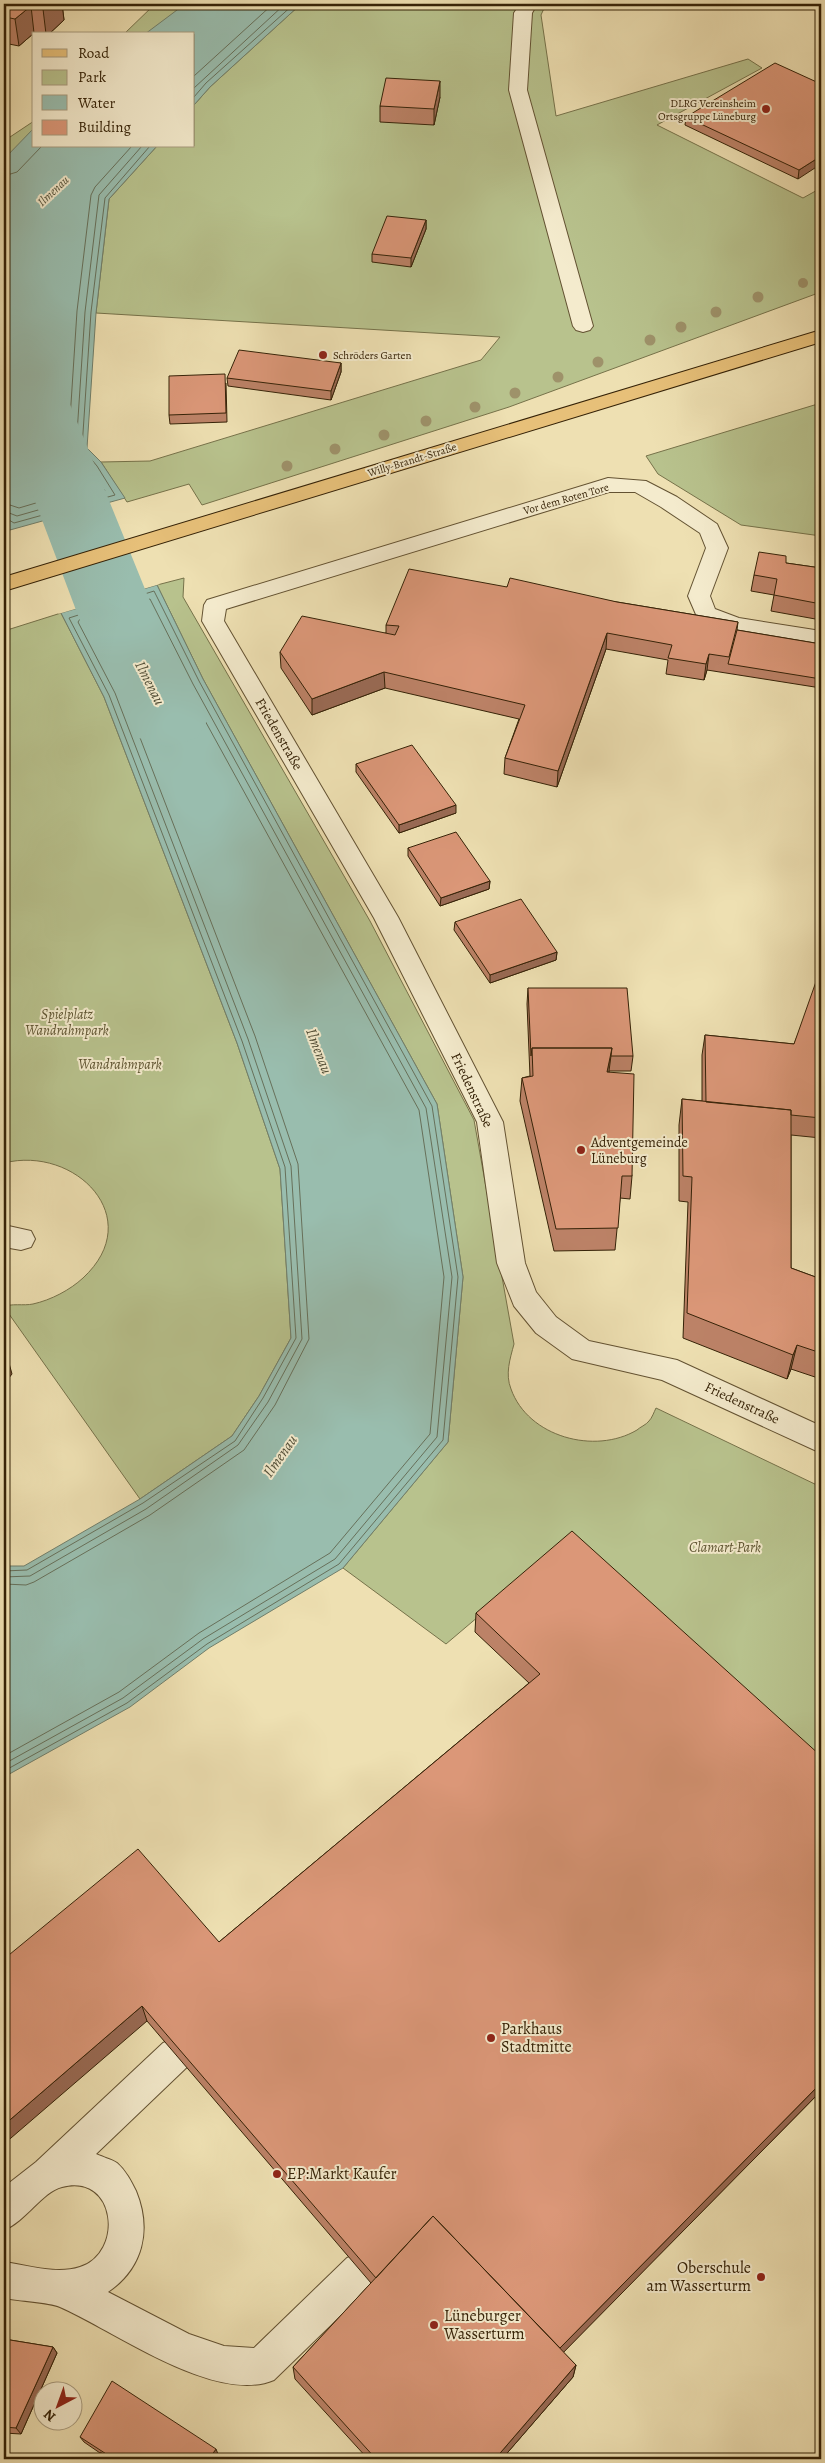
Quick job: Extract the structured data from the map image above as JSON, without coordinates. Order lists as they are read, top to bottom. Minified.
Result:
{"streets":{"main road":["Willy-Brandt-Straße"],"street":["Vor dem Roten Tore","Friedenstraße"]},"crossings":[["Vor dem Roten Tore","Friedenstraße"]],"water":["Ilmenau"],"parks":["Spielplatz Wandrahmpark","Wandrahmpark","Clamart-Park"],"places":["DLRG Vereinsheim Ortsgruppe Lüneburg","Schröders Garten","Adventgemeinde Lüneburg","Parkhaus Stadtmitte","EP:Markt Kaufer","Oberschule am Wasserturm","Lüneburger Wasserturm"],"legend":["Road","Park","Water","Building"],"north":"bottom left"}
